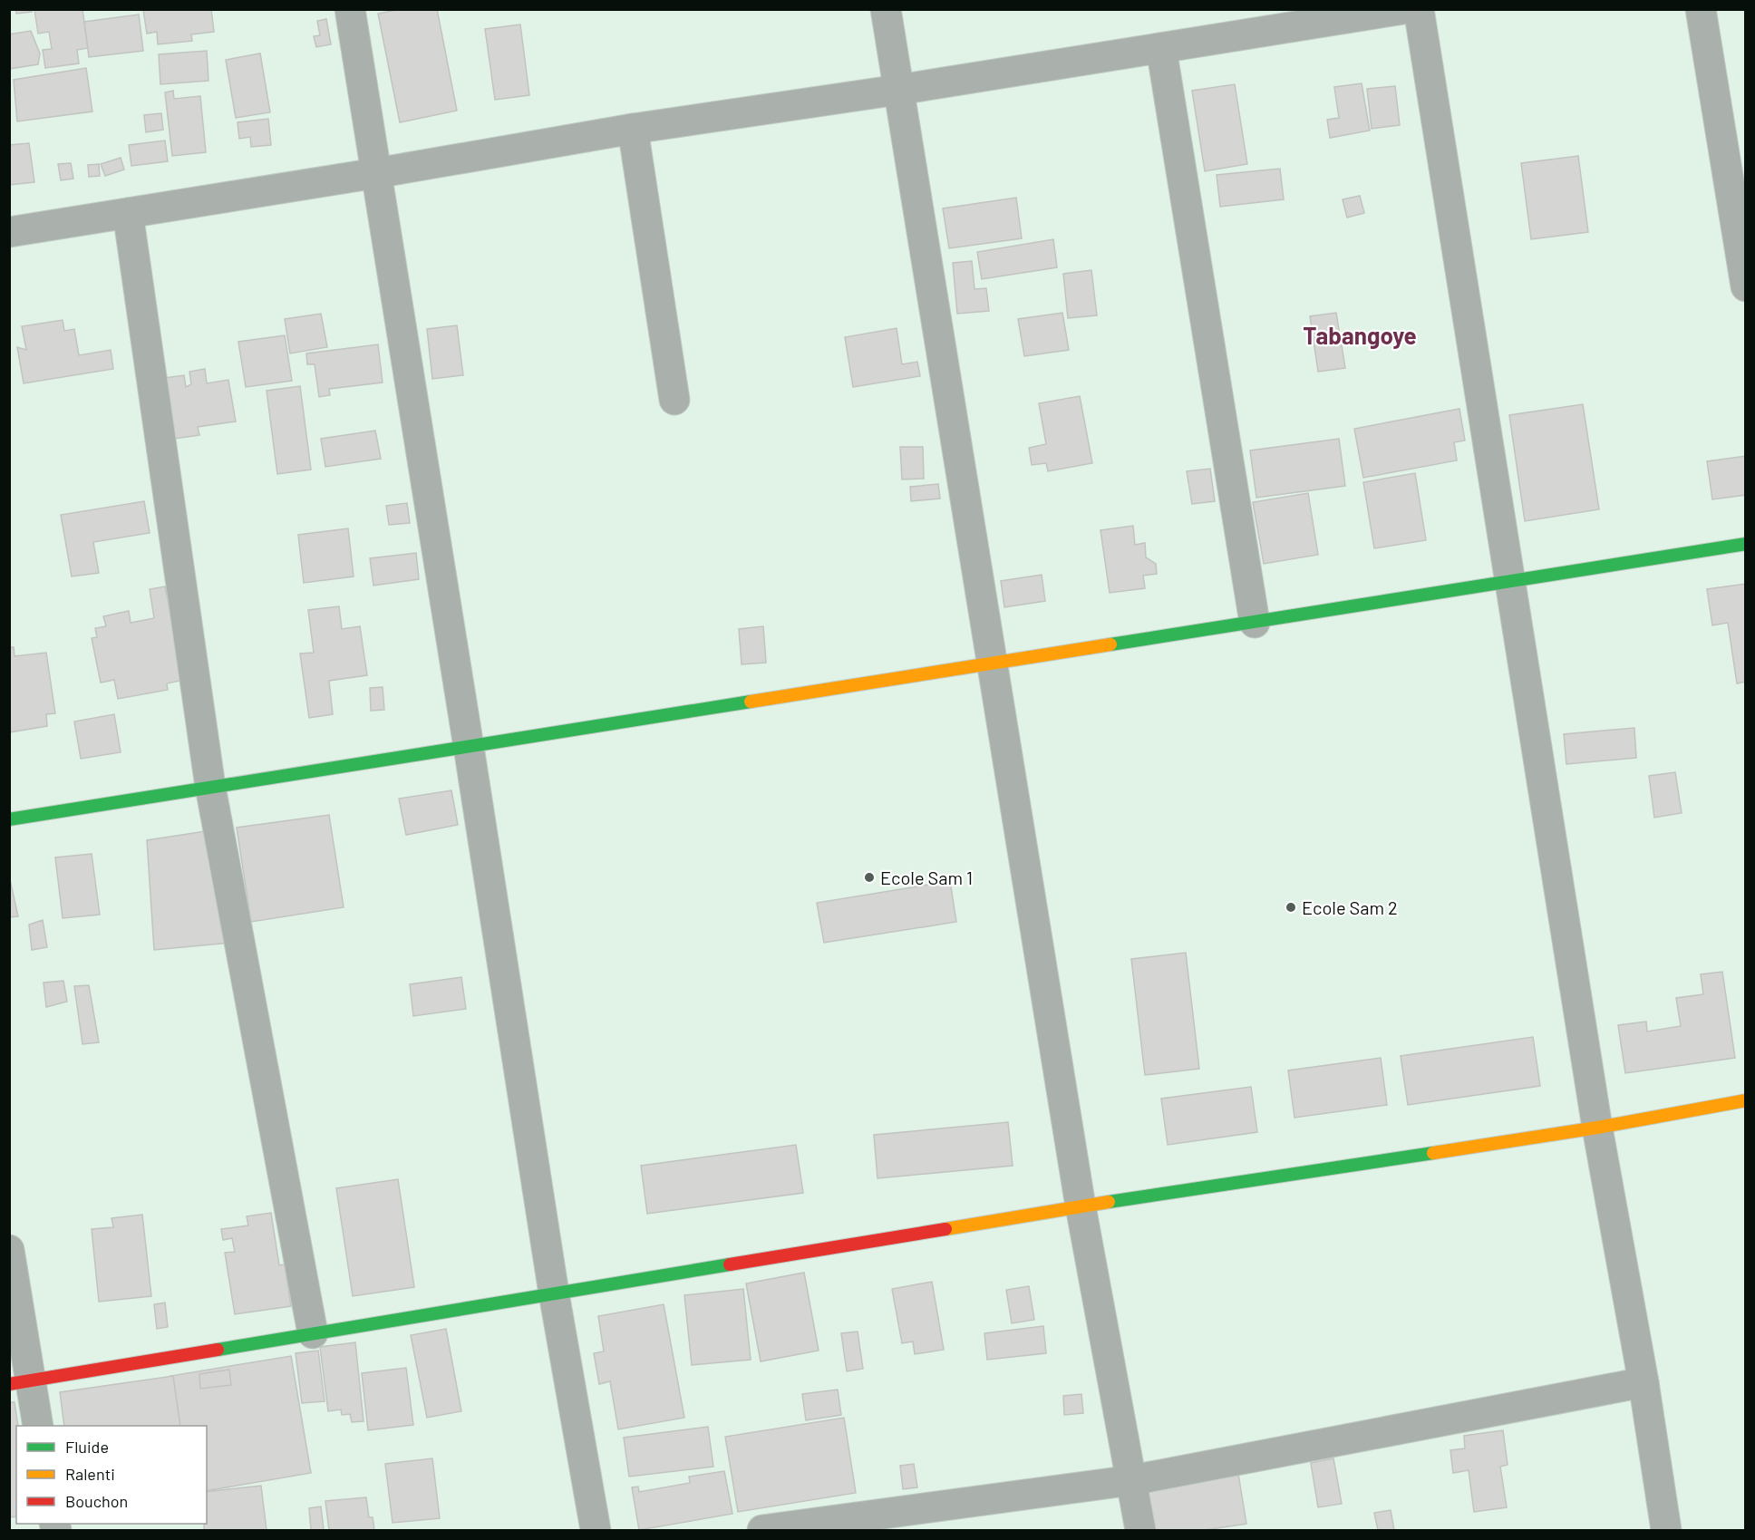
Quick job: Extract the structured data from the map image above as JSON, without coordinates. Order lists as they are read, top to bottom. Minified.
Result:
{"districts":["Tabangoye"],"places":["Ecole Sam 1","Ecole Sam 2"],"legend":["Fluide","Ralenti","Bouchon"]}
